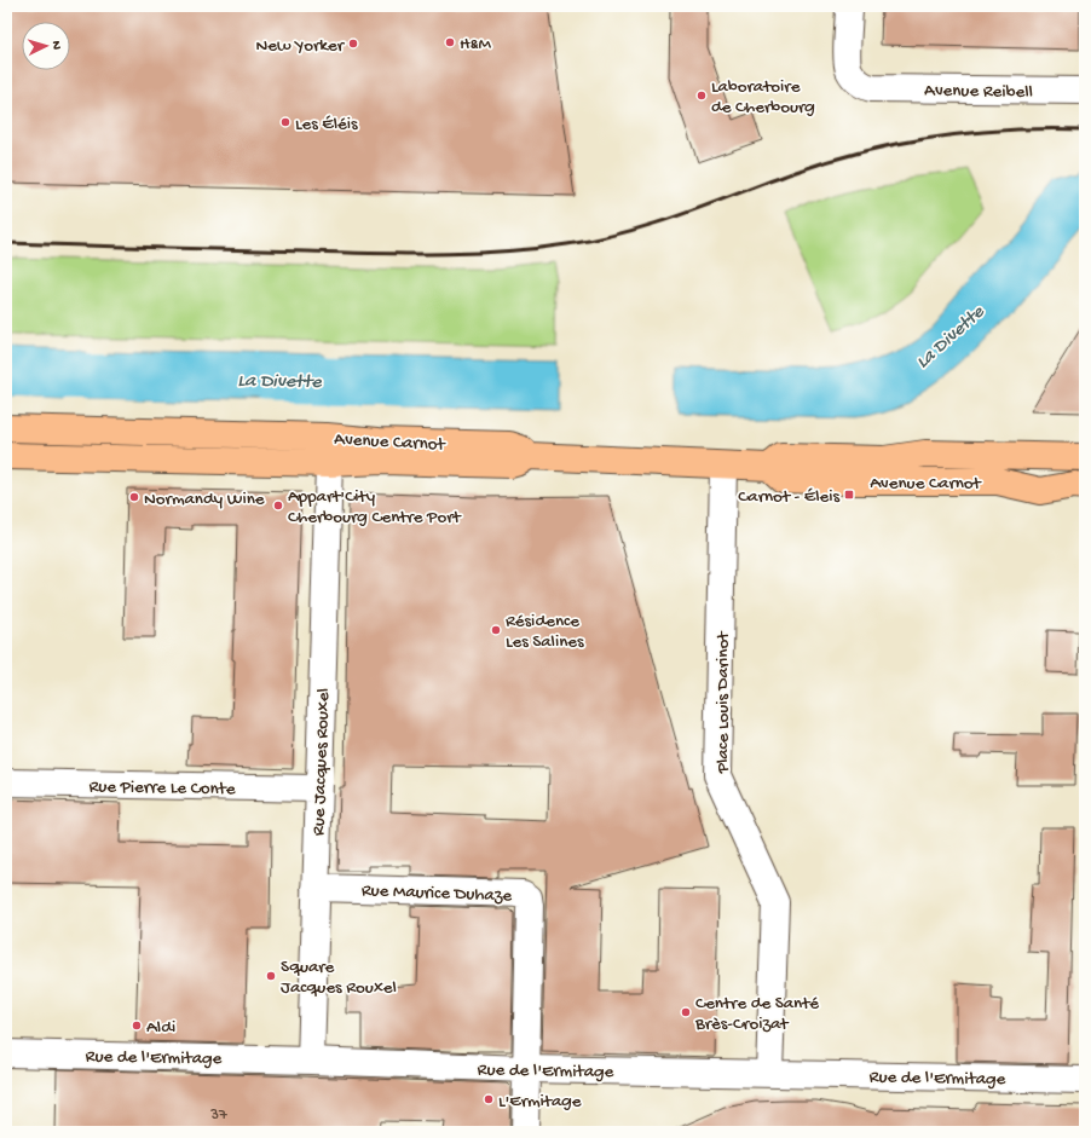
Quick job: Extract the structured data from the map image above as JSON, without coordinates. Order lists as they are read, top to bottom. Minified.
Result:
{"streets":{"main road":["Avenue Carnot"],"street":["Avenue Reibell","Place Louis Darinot","Rue Jacques Rouxel","Rue Pierre Le Conte","Rue Maurice Duhaze","Rue de l'Ermitage"]},"crossings":[["Avenue Carnot","Place Louis Darinot"],["Place Louis Darinot","Rue de l'Ermitage"],["Rue Jacques Rouxel","Rue Pierre Le Conte"],["Rue Jacques Rouxel","Rue Maurice Duhaze"],["Rue Jacques Rouxel","Rue de l'Ermitage"],["Rue Maurice Duhaze","Rue de l'Ermitage"]],"water":["La Divette"],"places":{"other":["H&M","New Yorker","Laboratoire de Cherbourg","Les Éléis","Normandy Wine","Appart'City Cherbourg Centre Port","Résidence Les Salines","Square Jacques Rouxel","Centre de Santé Brès-Croizat","Aldi","L'Ermitage"],"transit":["Carnot - Éleis"]},"house_numbers":["37"],"north":"right"}
